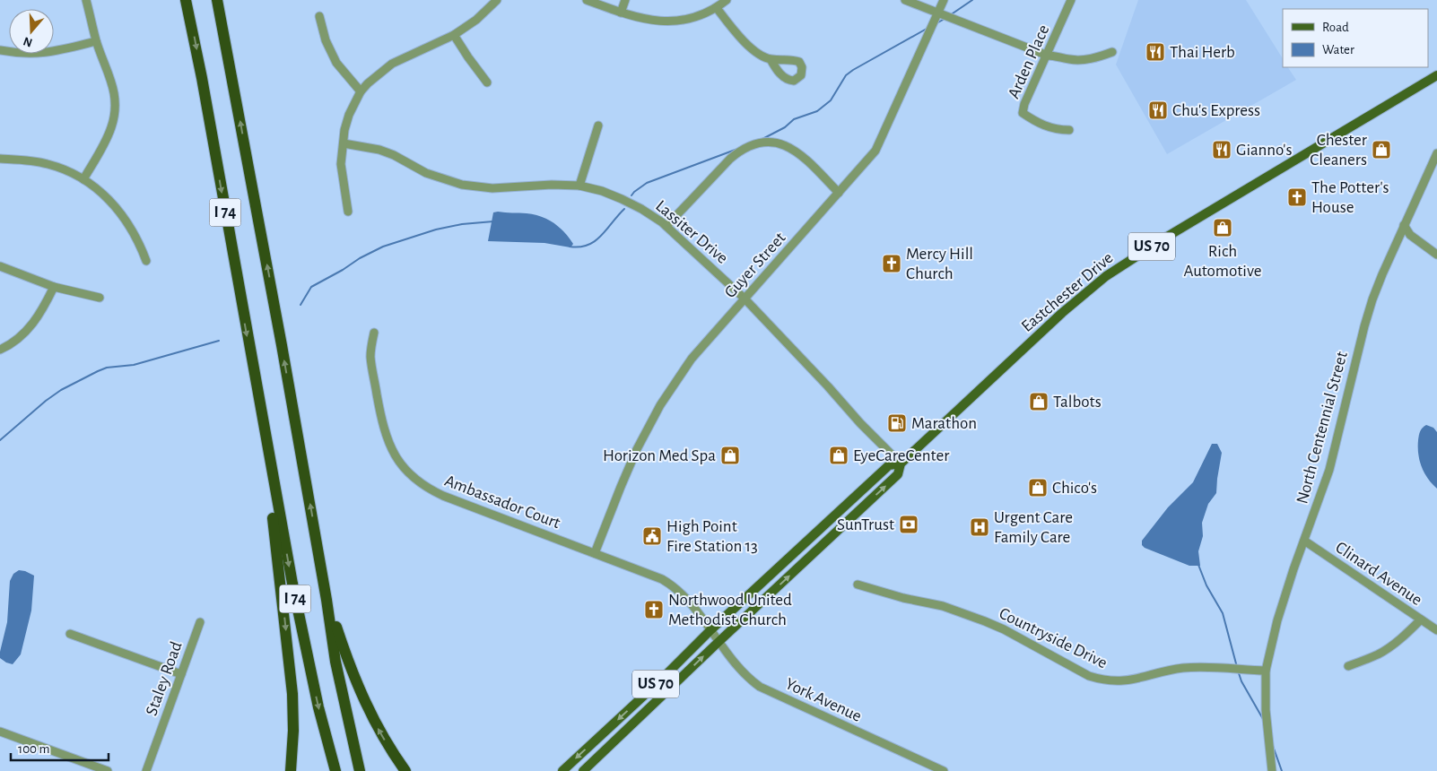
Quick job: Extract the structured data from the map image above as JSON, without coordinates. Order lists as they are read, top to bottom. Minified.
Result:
{"streets":{"highway":["I 74"],"main road":["US 70","Eastchester Drive"],"street":["Arden Place","Lassiter Drive","Guyer Street","North Centennial Street","Ambassador Court","Clinard Avenue","Countryside Drive","Staley Road","York Avenue"]},"crossings":[["Lassiter Drive","Guyer Street"],["Lassiter Drive","Eastchester Drive"],["Guyer Street","Ambassador Court"],["Eastchester Drive","Ambassador Court"],["Eastchester Drive","York Avenue"],["North Centennial Street","Clinard Avenue"],["North Centennial Street","Countryside Drive"],["Ambassador Court","York Avenue"]],"places":{"restaurant":["Thai Herb","Chu's Express","Gianno's"],"shop":["Chester Cleaners","Rich Automotive","Talbots","Horizon Med Spa","EyeCareCenter","Chico's"],"church":["The Potter's House","Mercy Hill Church","Northwood United Methodist Church"],"fuel station":["Marathon"],"bank":["SunTrust"],"hospital":["Urgent Care Family Care"],"public building":["High Point Fire Station 13"]},"legend":["Road","Water"],"scale_bar":"100 m","north":"bottom"}
